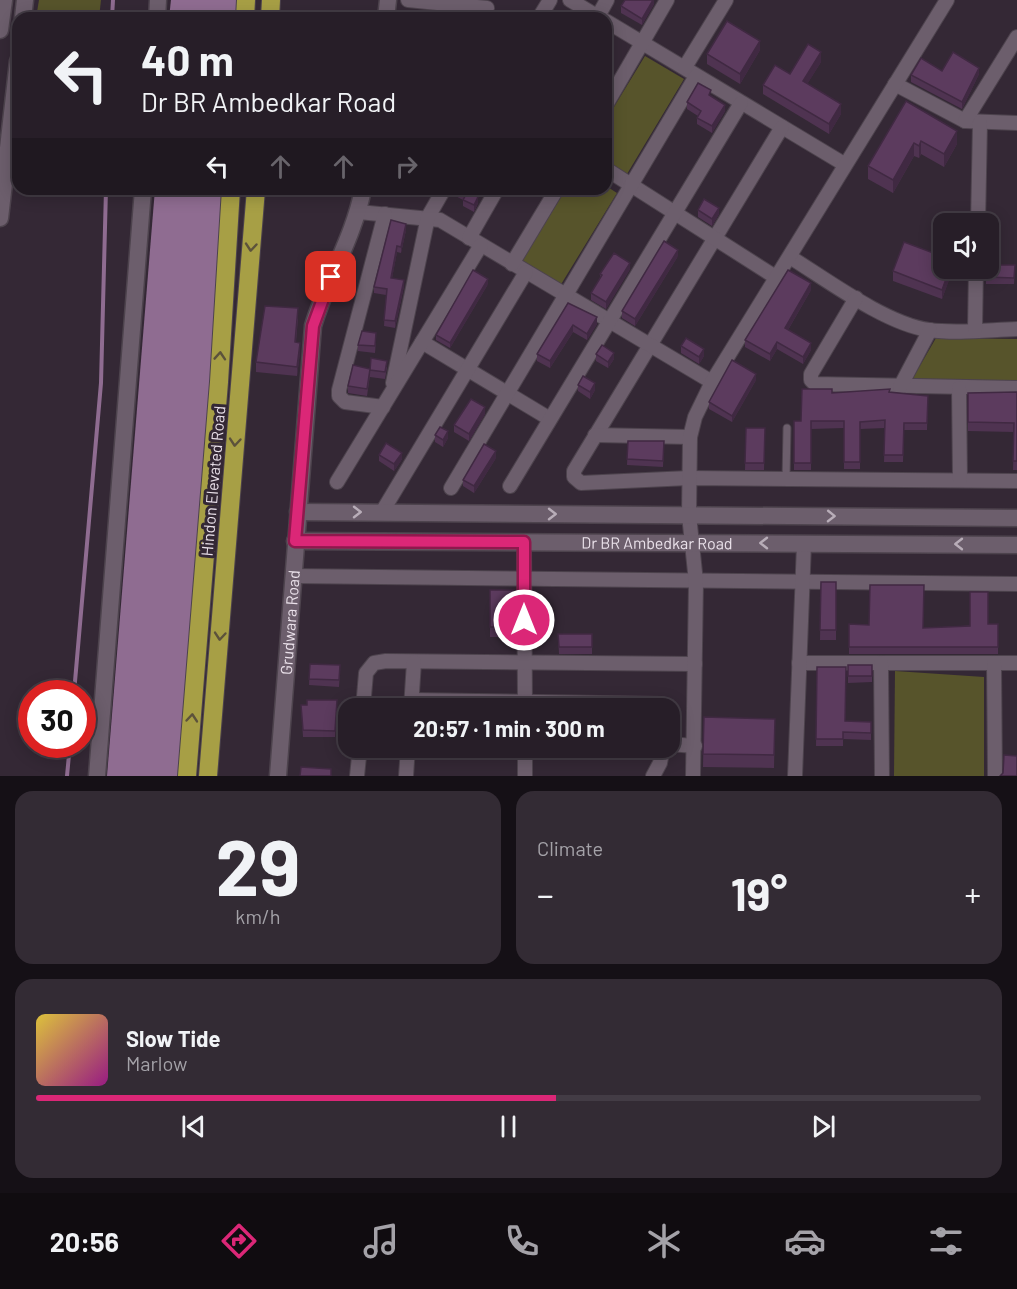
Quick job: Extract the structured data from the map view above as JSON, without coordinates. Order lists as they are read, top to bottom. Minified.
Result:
{"streets":{"highway":["Hindon Elevated Road"],"street":["Dr BR Ambedkar Road","Grudwara Road"]},"crossings":[["Dr BR Ambedkar Road","Grudwara Road"]],"page":{"turn":["40 m","Dr BR Ambedkar Road"],"limit":"30","trip":"20:57 · 1 min · 300 m","tile":[["29","km/h"],"Climate"],"heat":["−","19°","+"],"song":["Slow Tide","Marlow"],"tabs":"20:56"}}
